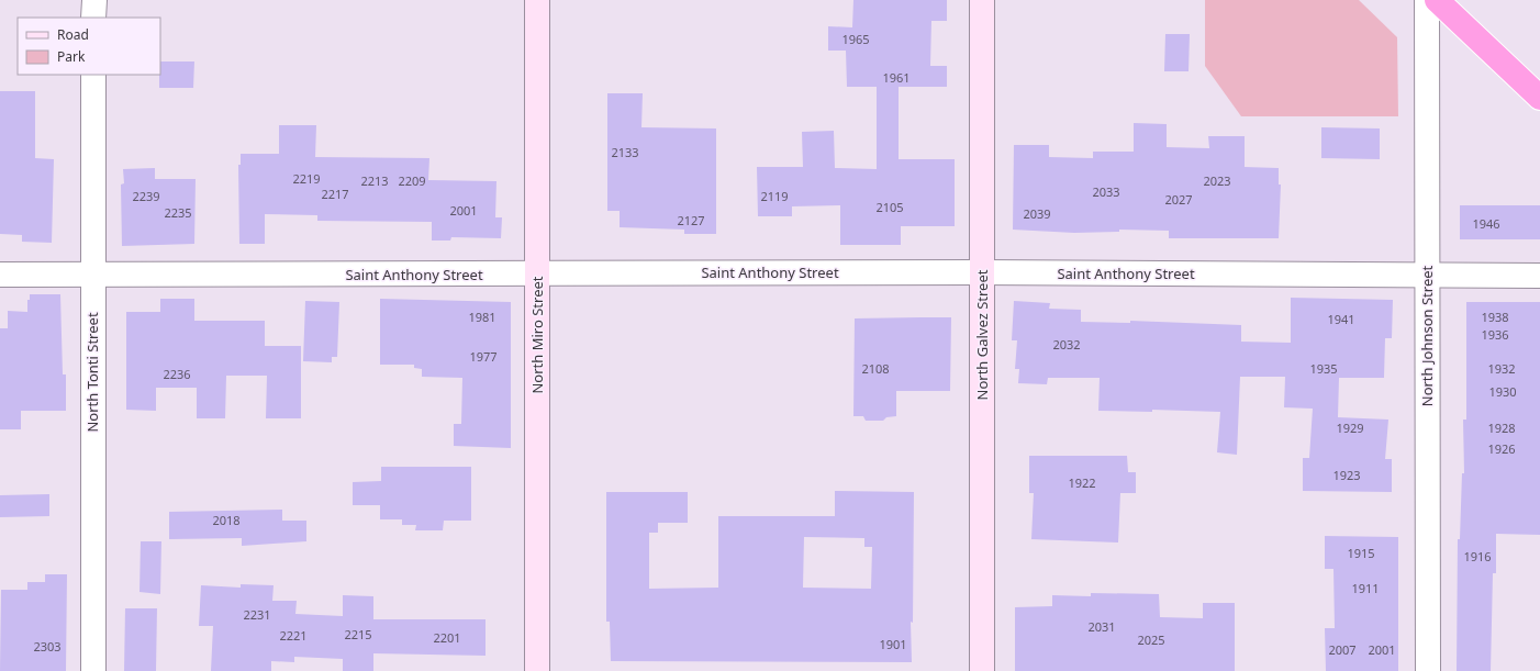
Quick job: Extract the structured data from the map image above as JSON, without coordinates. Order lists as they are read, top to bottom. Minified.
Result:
{"streets":{"street":["Saint Anthony Street","North Miro Street","North Galvez Street","North Johnson Street","North Tonti Street"]},"crossings":[["Saint Anthony Street","North Miro Street"],["Saint Anthony Street","North Galvez Street"],["Saint Anthony Street","North Johnson Street"],["Saint Anthony Street","North Tonti Street"]],"house_numbers":["1965","1961","2133","2219","2213","2209","2023","2033","2217","2239","2119","2027","2105","2001","2235","2039","2127","1946","1981","1938","1941","1936","2032","1977","2108","1935","1932","2236","1930","1929","1928","1926","1923","1922","2018","1915","1916","1911","2231","2031","2215","2221","2201","2025","1901","2303","2007","2001"],"legend":["Road","Park"]}
